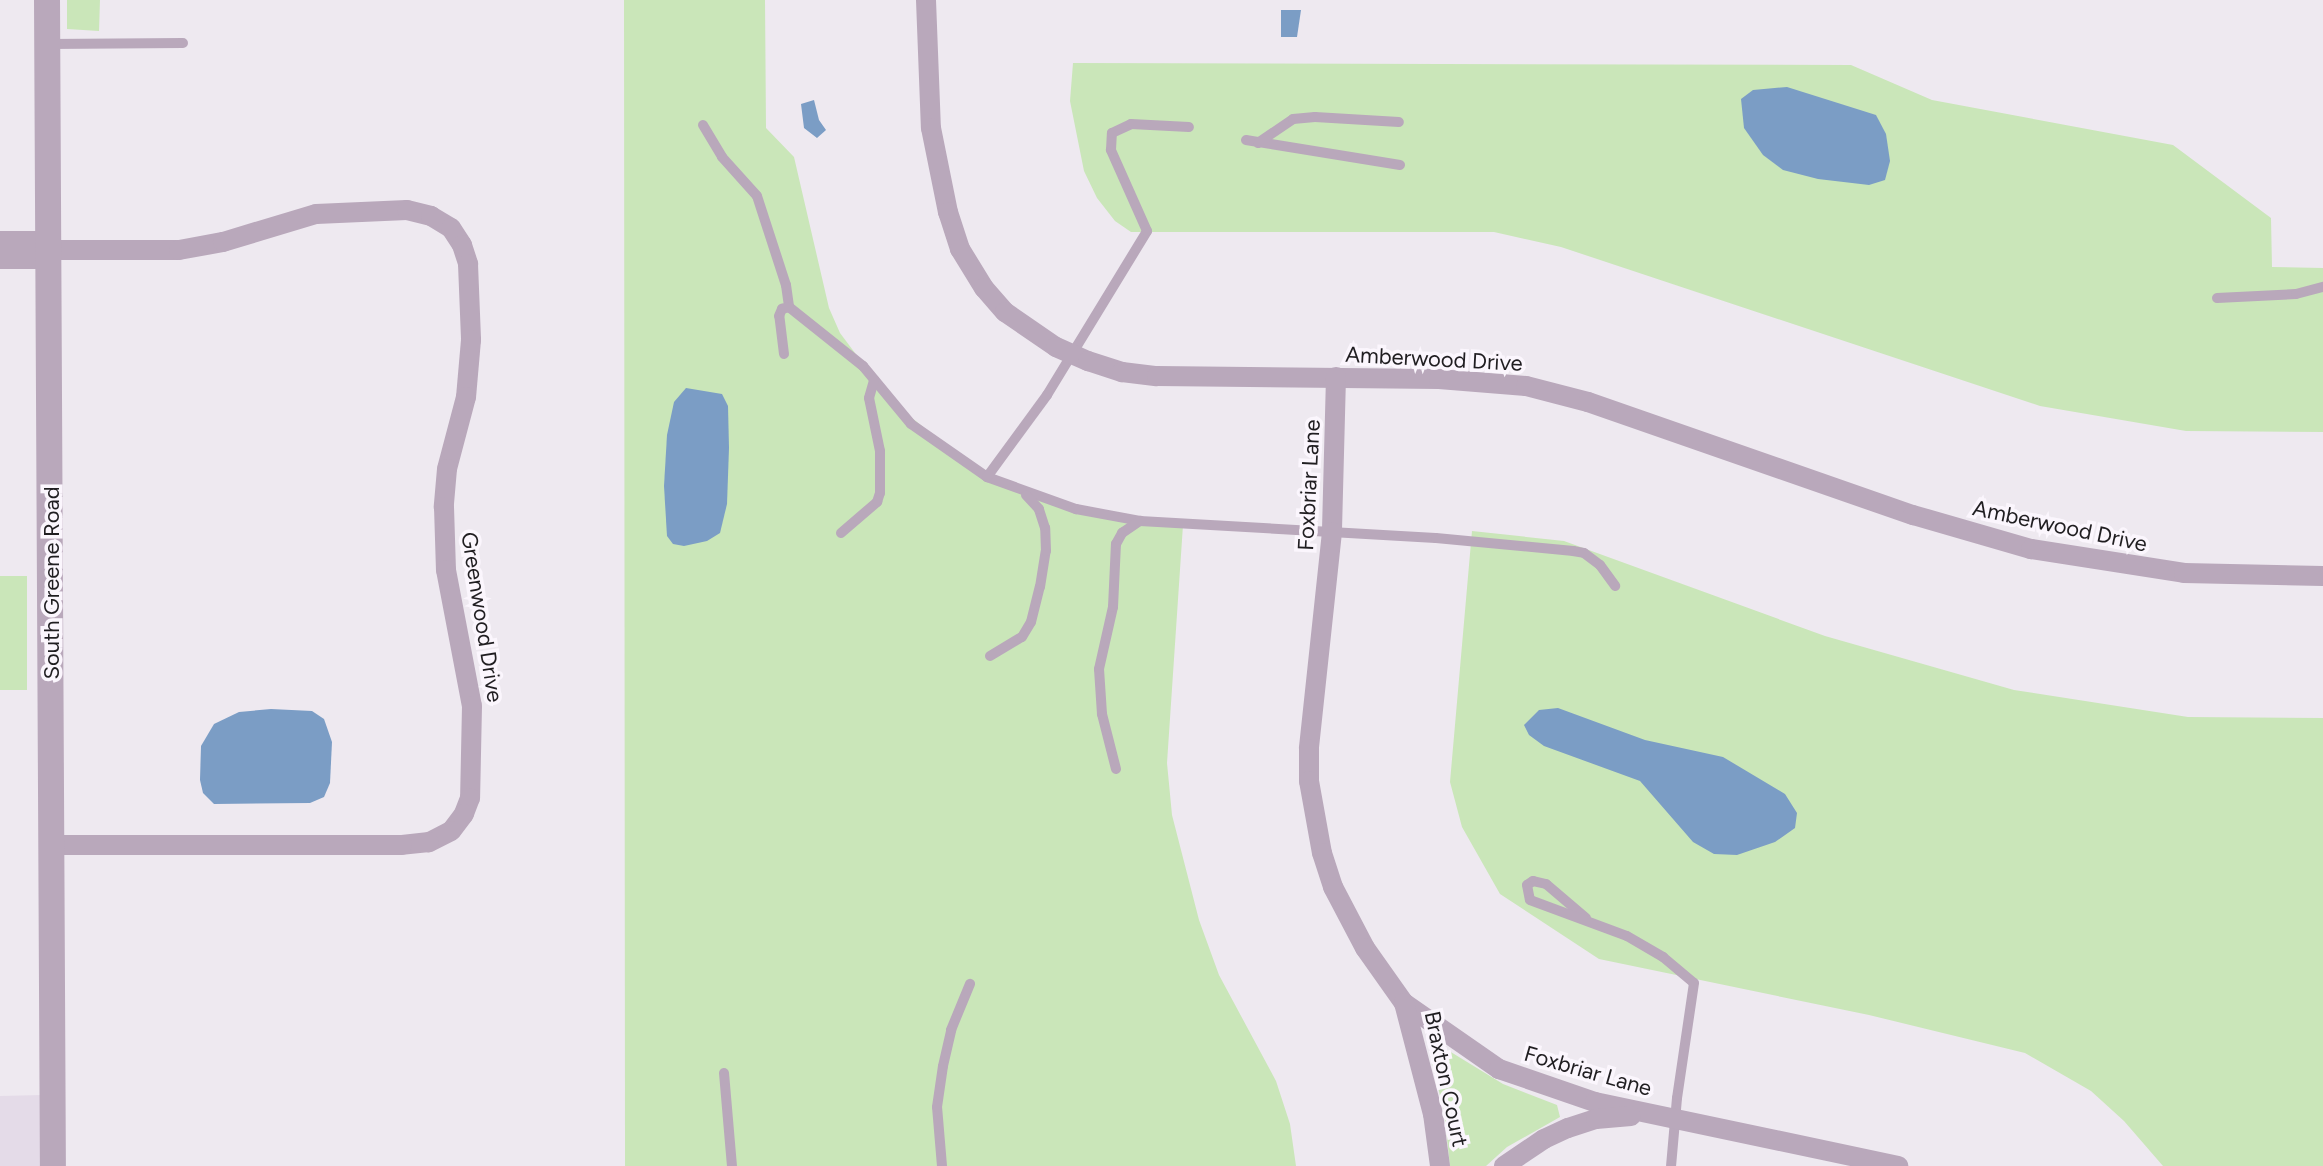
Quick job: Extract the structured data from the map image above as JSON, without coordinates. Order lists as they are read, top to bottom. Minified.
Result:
{"streets":{"street":["Amberwood Drive","Foxbriar Lane","South Greene Road","Greenwood Drive","Braxton Court"]},"crossings":[["Amberwood Drive","Foxbriar Lane"],["Foxbriar Lane","Braxton Court"],["South Greene Road","Greenwood Drive"]]}
